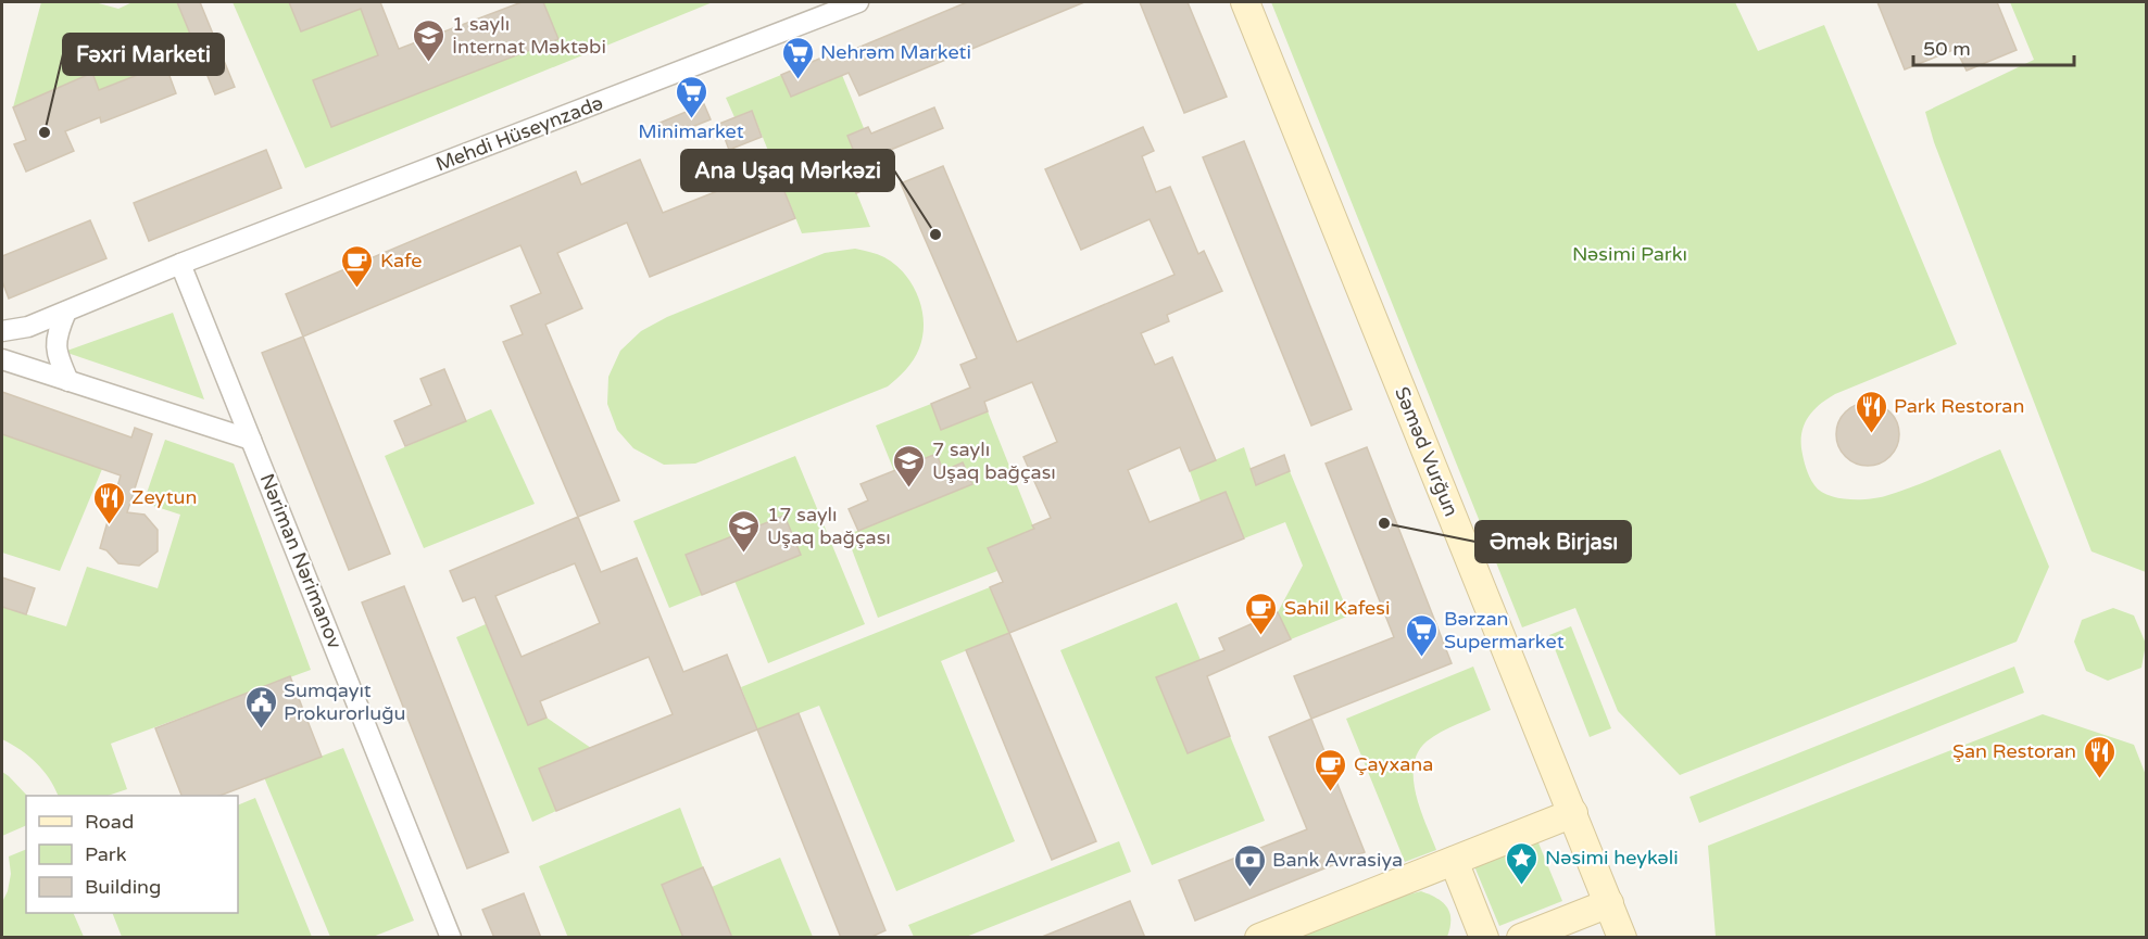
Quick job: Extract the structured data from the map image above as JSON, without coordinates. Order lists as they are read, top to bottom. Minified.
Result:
{"streets":{"main road":["Səməd Vurğun"],"street":["Mehdi Hüseynzadə","Nəriman Nərimanov"]},"crossings":[["Mehdi Hüseynzadə","Nəriman Nərimanov"]],"parks":["Nəsimi Parkı"],"places":{"school or university":["1 saylı İnternat Məktəbi","7 saylı Uşaq bağçası","17 saylı Uşaq bağçası"],"supermarket":["Nehrəm Marketi","Minimarket","Bərzan Supermarket"],"other":["Fəxri Marketi","Ana Uşaq Mərkəzi","Əmək Birjası"],"cafe":["Kafe","Sahil Kafesi","Çayxana"],"restaurant":["Park Restoran","Zeytun","Şan Restoran"],"public building":["Sumqayıt Prokurorluğu"],"place":["Nəsimi heykəli"],"bank":["Bank Avrasiya"]},"legend":["Road","Park","Building"],"scale_bar":"50 m"}
